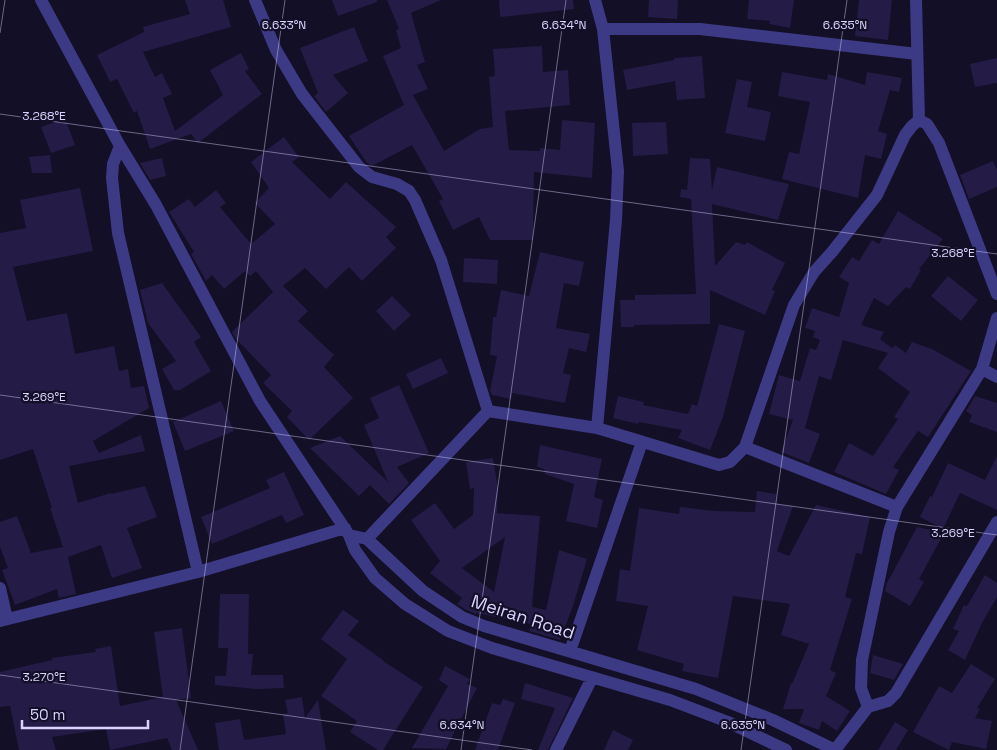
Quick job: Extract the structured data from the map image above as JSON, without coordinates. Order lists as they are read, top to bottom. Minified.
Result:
{"streets":{"street":["Meiran Road"]},"scale_bar":"50 m","coordinates":["6.633°N","6.634°N","6.635°N","3.268°E","3.269°E","3.270°E"]}
